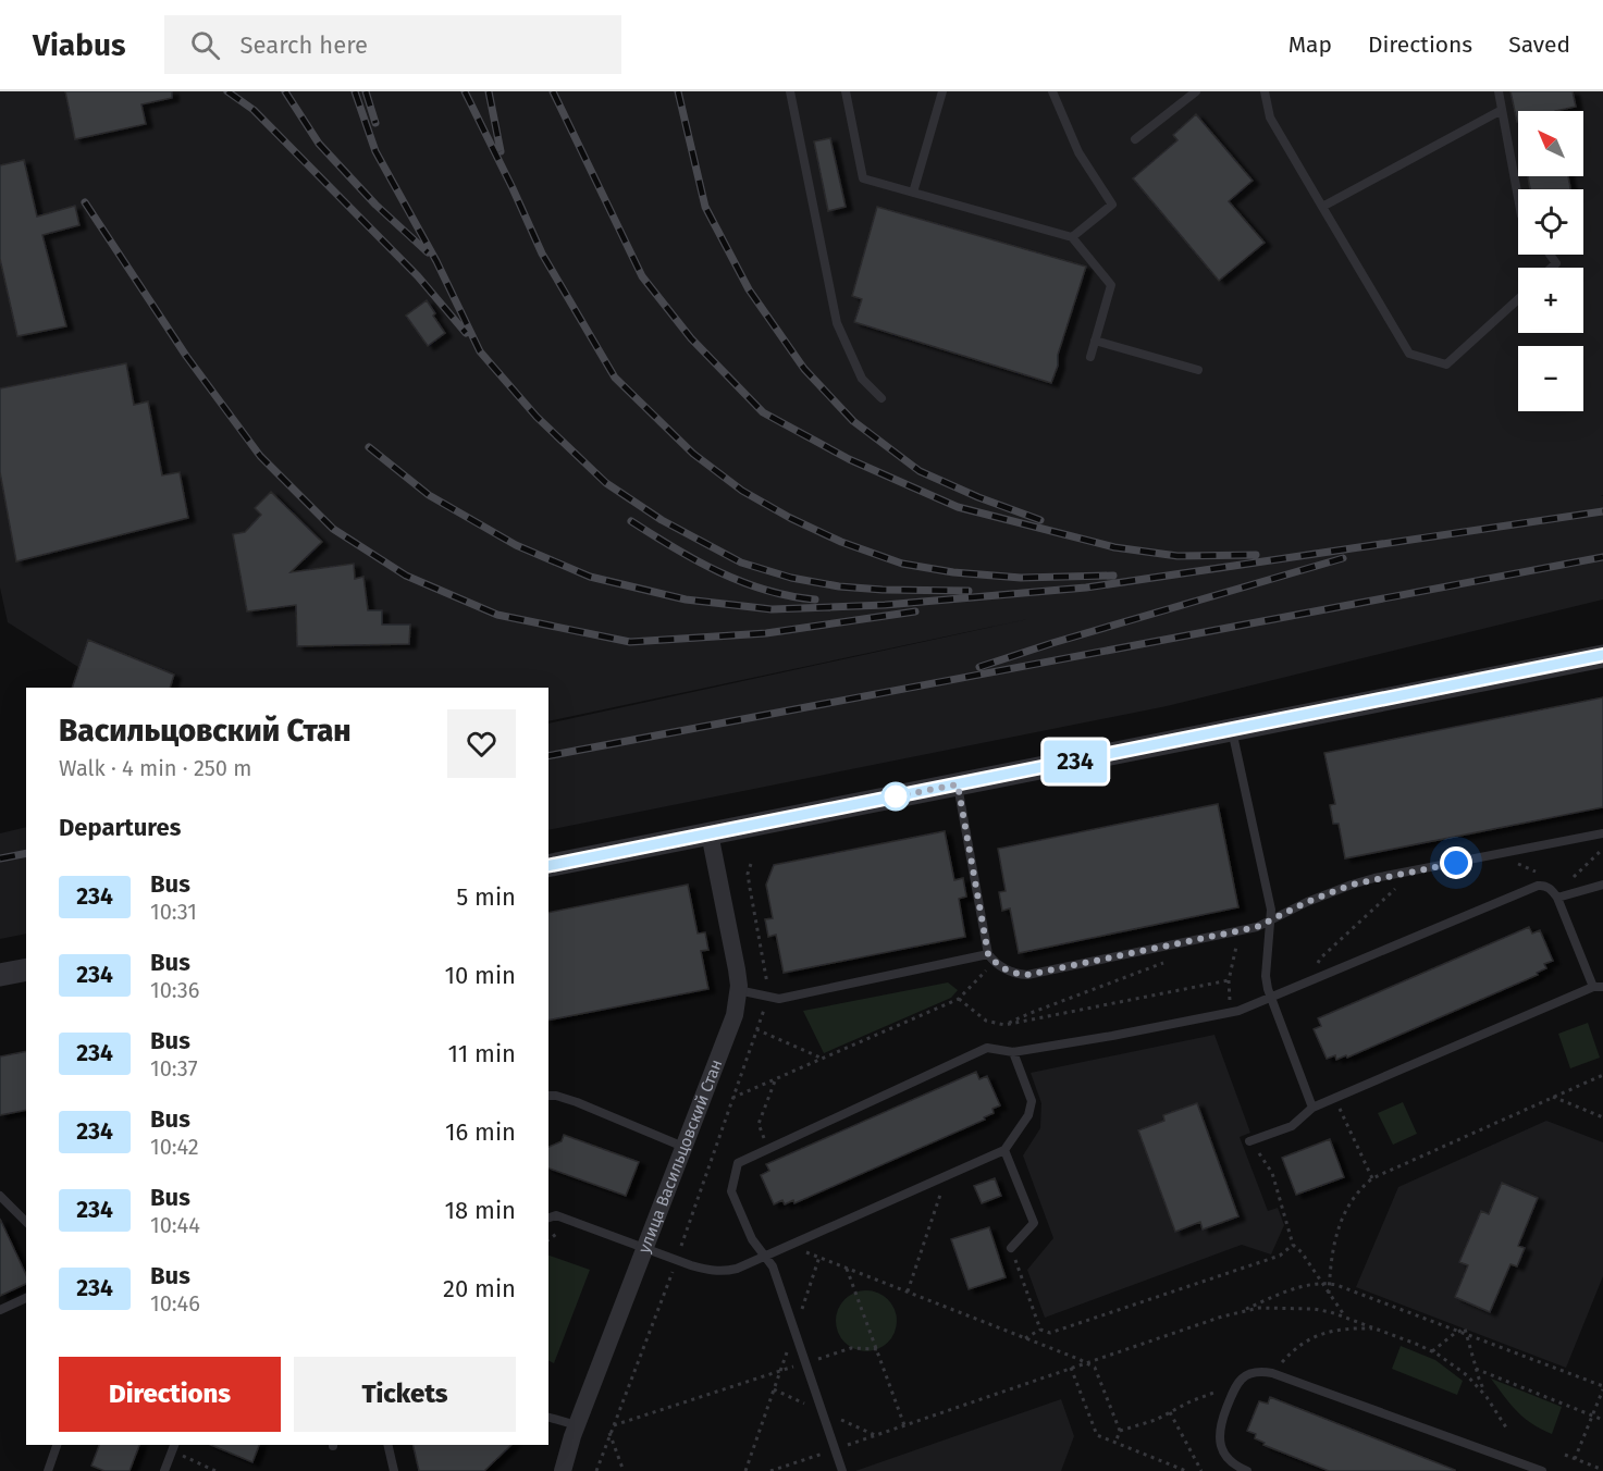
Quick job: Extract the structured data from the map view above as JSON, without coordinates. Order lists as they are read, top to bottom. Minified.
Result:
{"streets":{"street":["улица Васильцовский Стан"]},"lines":["bus line 234"],"north":"top left","page":{"header":"Viabus","search":"Search here","nav":["Map","Directions","Saved"],"on_map":"234","map_buttons":["+","−"],"heading":[["Васильцовский Стан","Walk · 4 min · 250 m"],"Departures"],"list":[{"mark":"234","name":"Bus","note":"10:31","value":"5 min"},{"mark":"234","name":"Bus","note":"10:36","value":"10 min"},{"mark":"234","name":"Bus","note":"10:37","value":"11 min"},{"mark":"234","name":"Bus","note":"10:42","value":"16 min"},{"mark":"234","name":"Bus","note":"10:44","value":"18 min"},{"mark":"234","name":"Bus","note":"10:46","value":"20 min"}],"buttons":["Directions","Tickets"]}}
